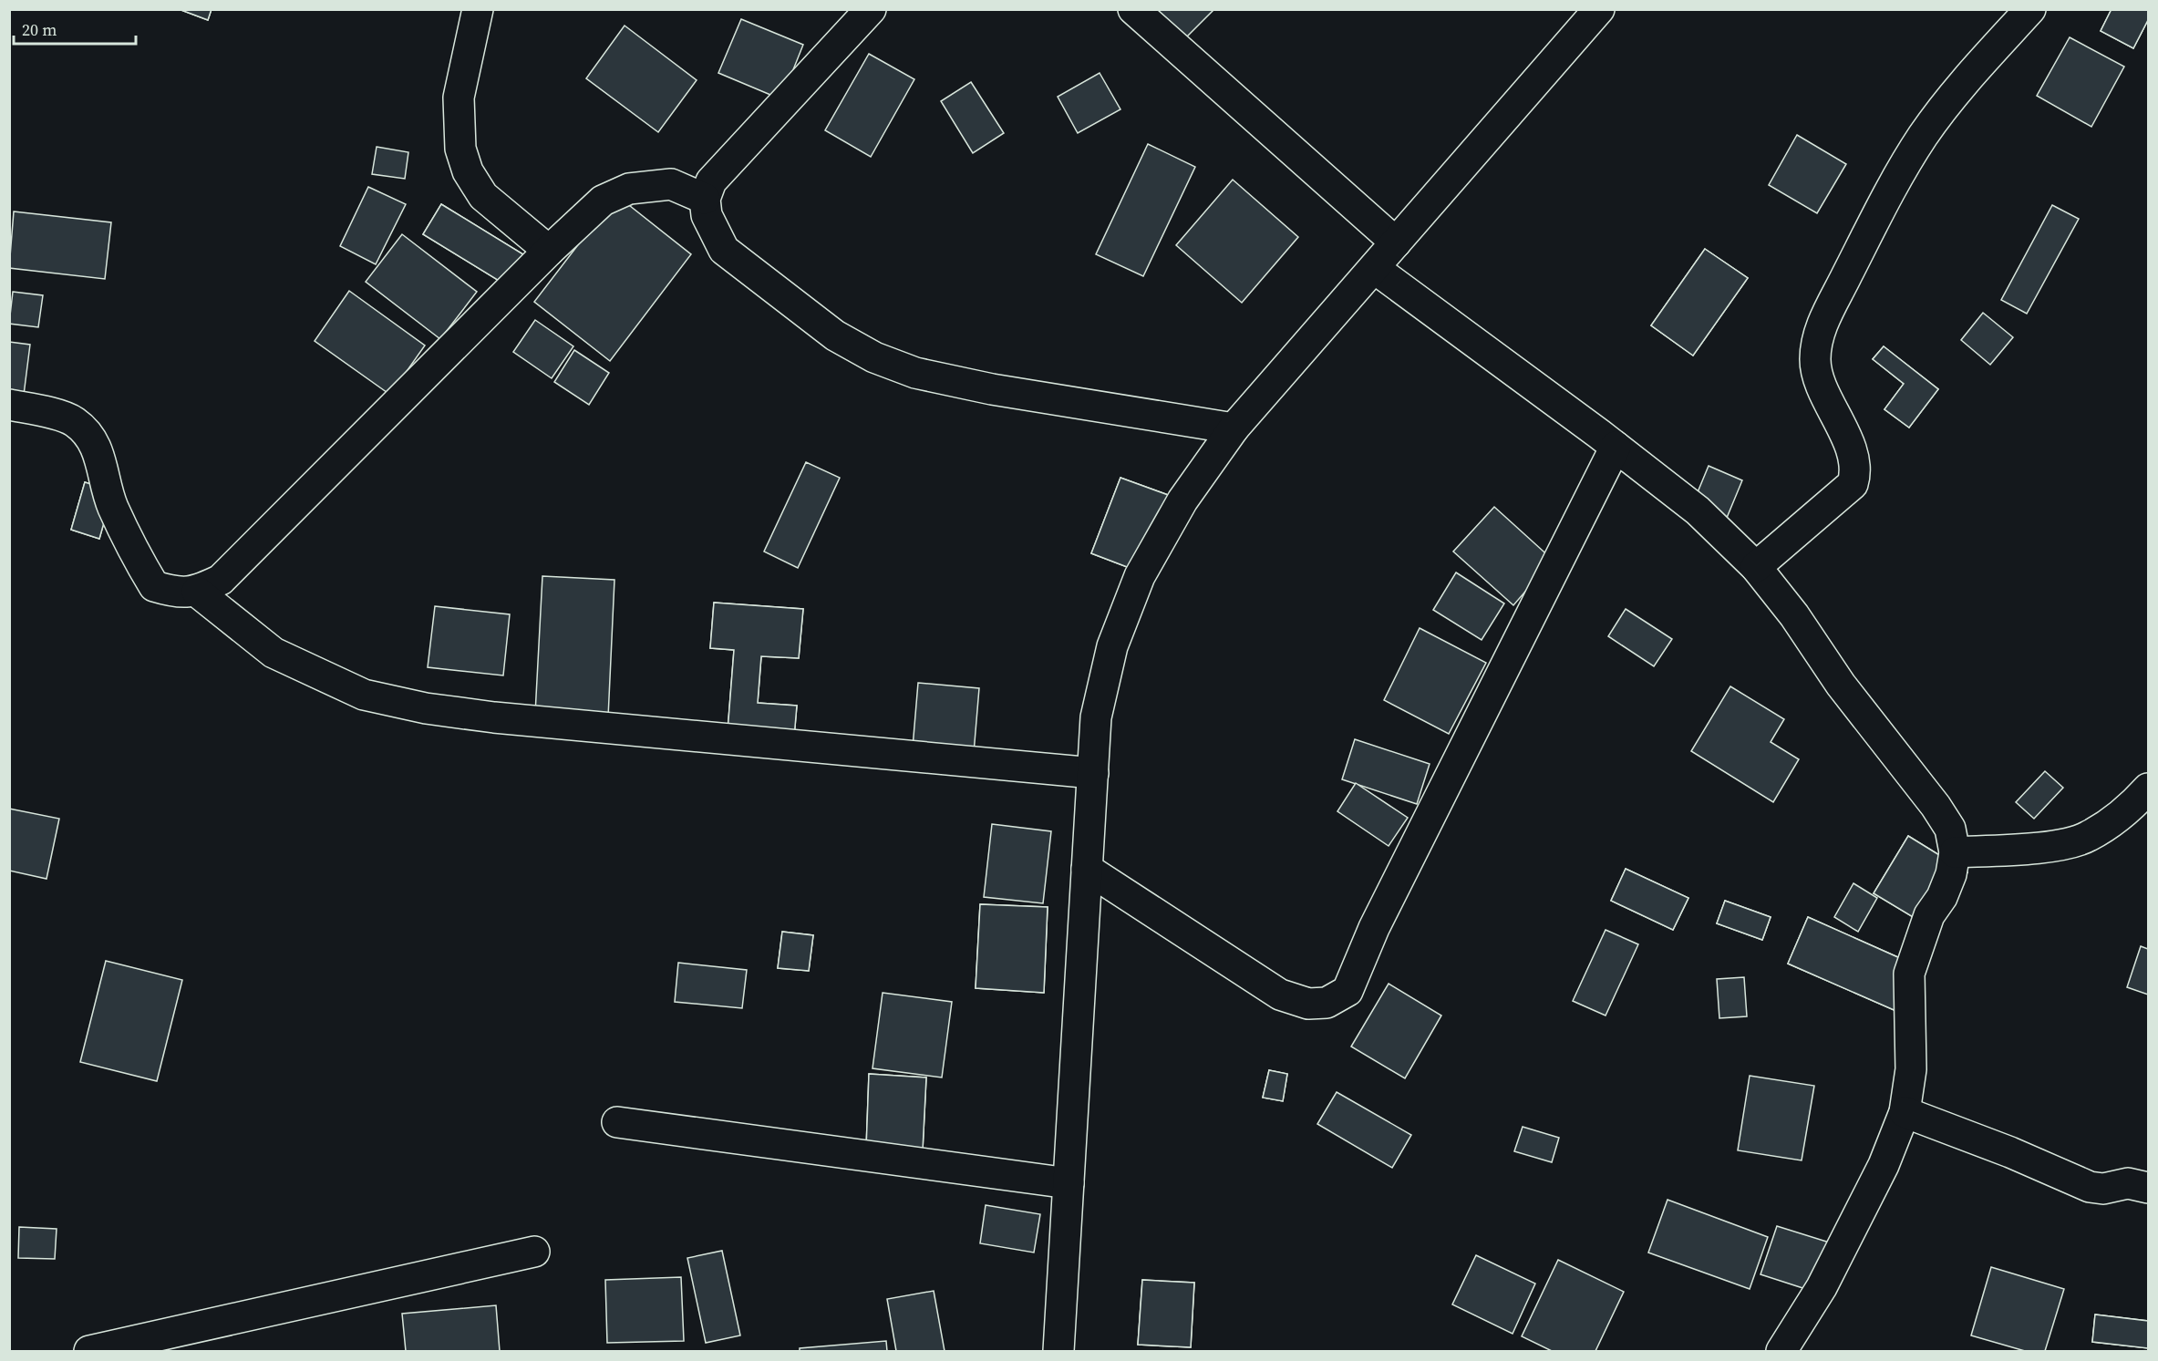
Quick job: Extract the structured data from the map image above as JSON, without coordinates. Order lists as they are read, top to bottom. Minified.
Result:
{"scale_bar":"20 m"}
